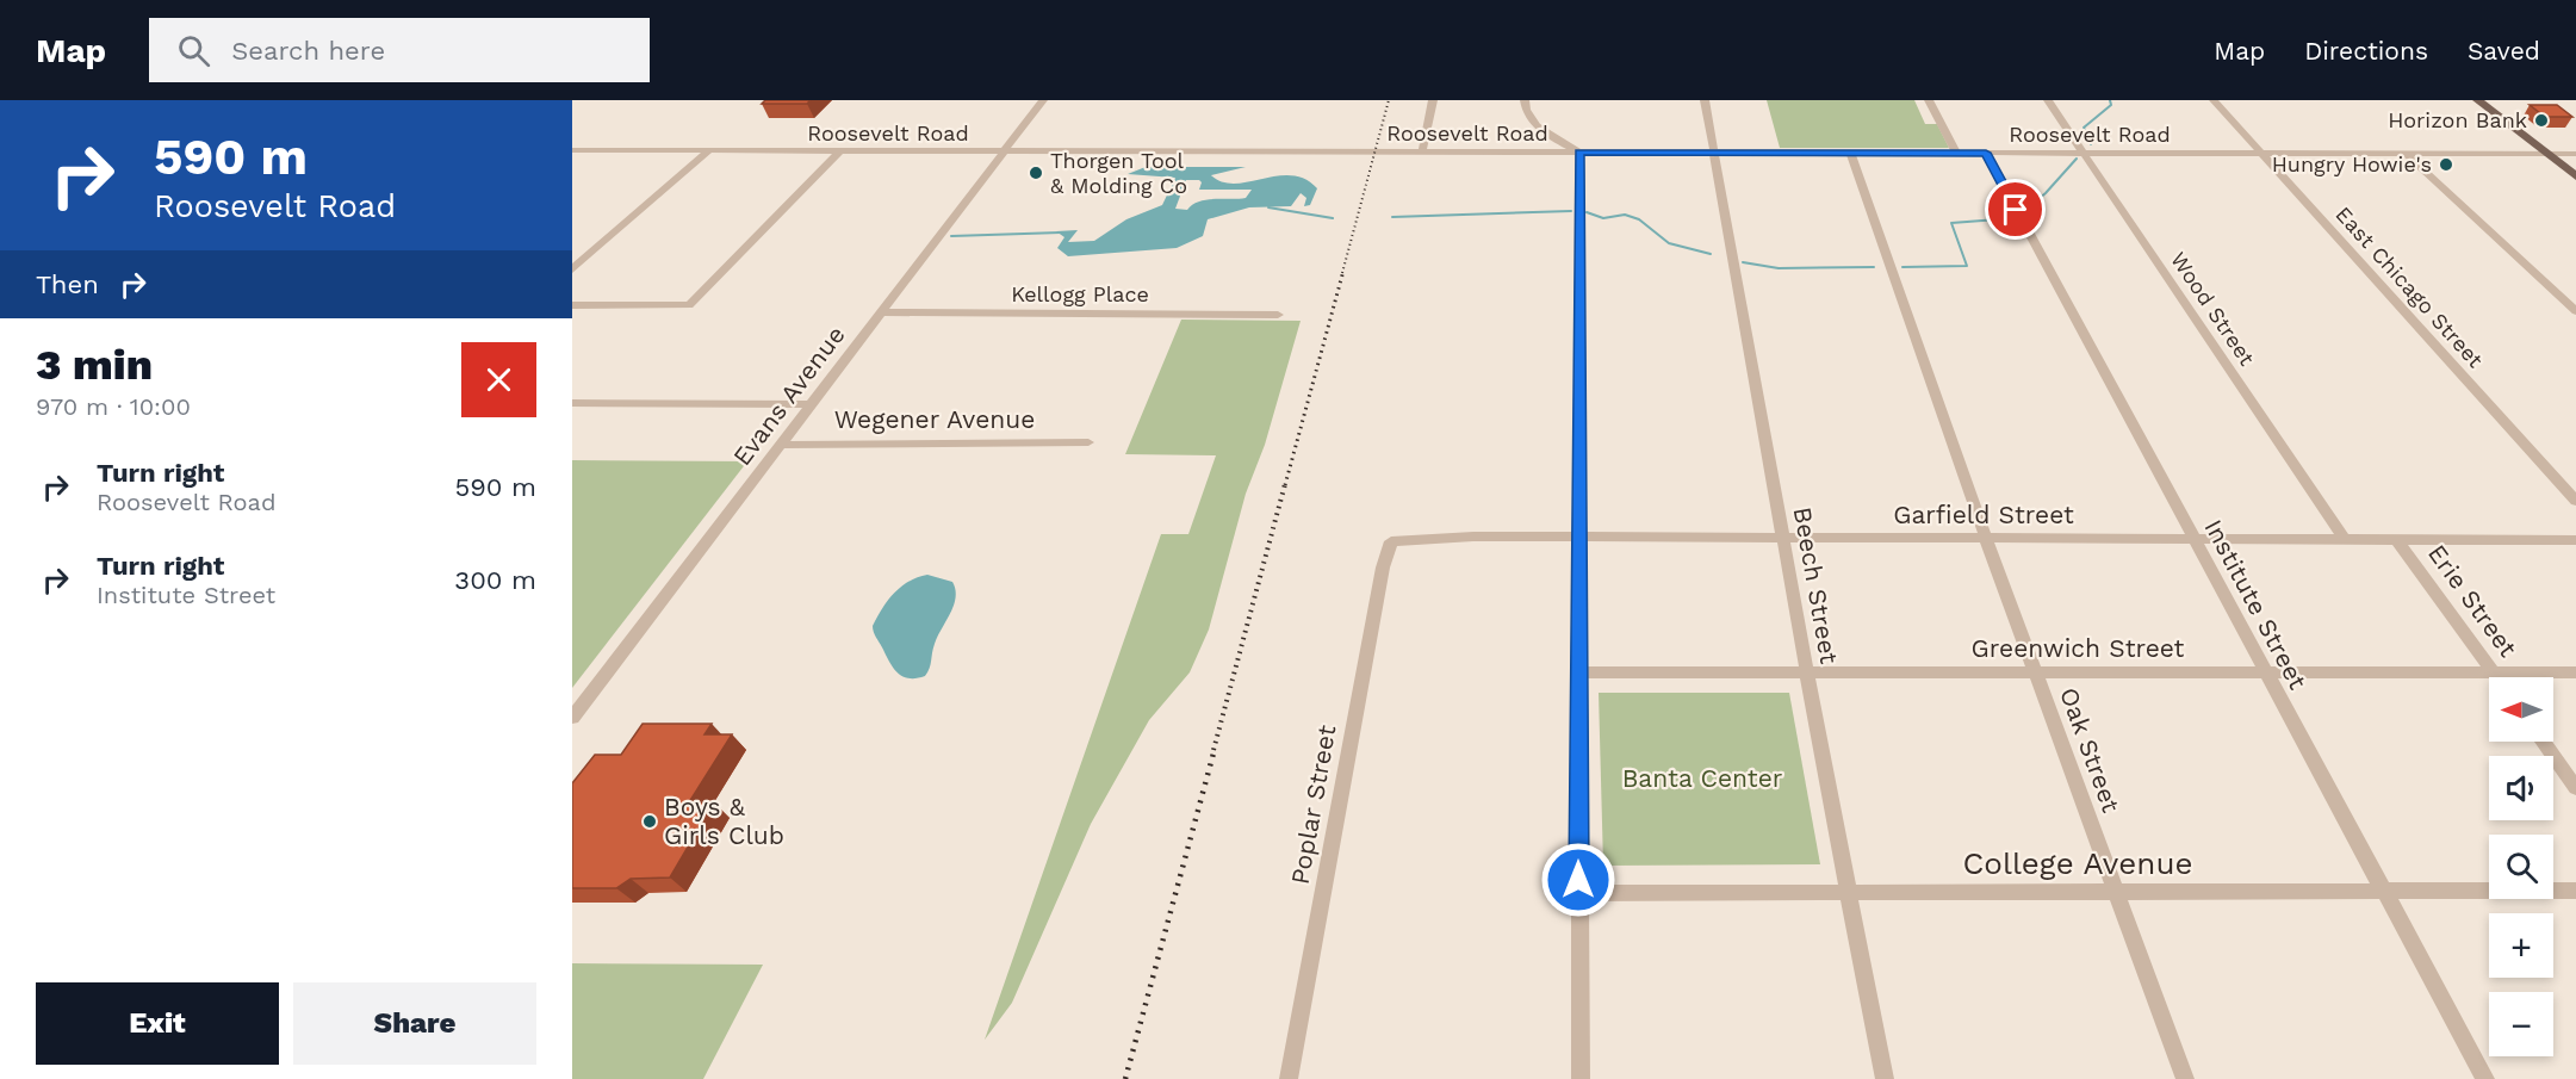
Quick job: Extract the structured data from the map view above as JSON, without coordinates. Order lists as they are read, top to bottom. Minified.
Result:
{"streets":{"street":["Roosevelt Road","East Chicago Street","Kellogg Place","Wood Street","Evans Avenue","Wegener Avenue","Garfield Street","Beech Street","Erie Street","Institute Street","Greenwich Street","Oak Street","Poplar Street","College Avenue"]},"crossings":[["Roosevelt Road","East Chicago Street"],["Roosevelt Road","Wood Street"],["Roosevelt Road","Evans Avenue"],["Roosevelt Road","Beech Street"],["Roosevelt Road","Institute Street"],["Roosevelt Road","Oak Street"],["Kellogg Place","Evans Avenue"],["Wood Street","Garfield Street"],["Evans Avenue","Wegener Avenue"],["Garfield Street","Beech Street"],["Garfield Street","Erie Street"],["Garfield Street","Institute Street"],["Garfield Street","Oak Street"],["Garfield Street","Poplar Street"],["Beech Street","Greenwich Street"],["Beech Street","College Avenue"],["Erie Street","Greenwich Street"],["Institute Street","Greenwich Street"],["Institute Street","College Avenue"],["Greenwich Street","Oak Street"],["Oak Street","College Avenue"]],"parks":["Banta Center"],"places":["Horizon Bank","Hungry Howie's","Thorgen Tool & Molding Co","Boys & Girls Club"],"north":"left","page":{"header":"Map","search":"Search here","nav":["Map","Directions","Saved"],"turn":["590 m","Roosevelt Road"],"then":"Then","heading":["3 min","970 m · 10:00"],"list":[{"name":"Turn right","note":"Roosevelt Road","value":"590 m"},{"name":"Turn right","note":"Institute Street","value":"300 m"}],"map_buttons":["+","−"],"buttons":["Exit","Share"]}}
